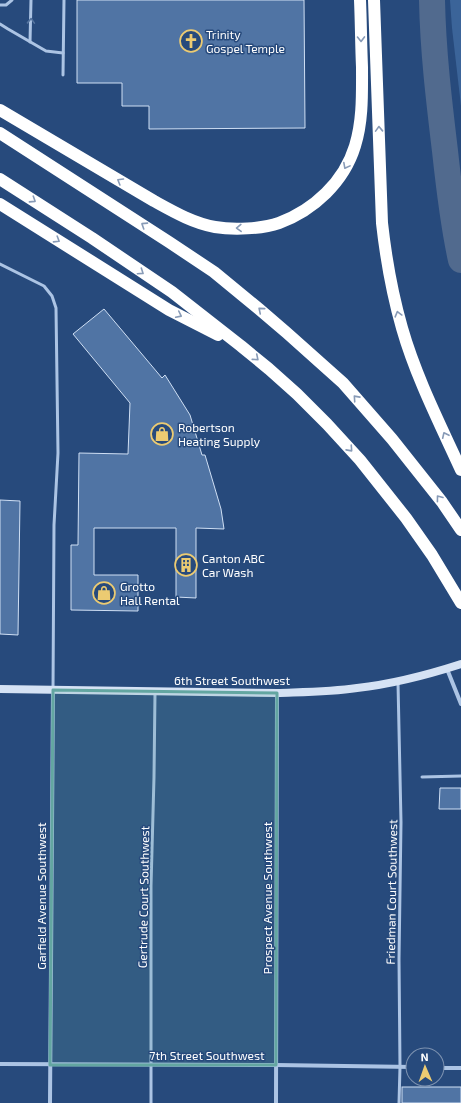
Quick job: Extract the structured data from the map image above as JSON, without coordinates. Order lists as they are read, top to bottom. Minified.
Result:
{"streets":{"street":["6th Street Southwest","Garfield Avenue Southwest","Prospect Avenue Southwest","7th Street Southwest"],"lane":["Friedman Court Southwest","Gertrude Court Southwest"]},"crossings":[["6th Street Southwest","Friedman Court Southwest"],["6th Street Southwest","Garfield Avenue Southwest"],["6th Street Southwest","Gertrude Court Southwest"],["6th Street Southwest","Prospect Avenue Southwest"],["Friedman Court Southwest","7th Street Southwest"],["Garfield Avenue Southwest","7th Street Southwest"],["Gertrude Court Southwest","7th Street Southwest"],["Prospect Avenue Southwest","7th Street Southwest"]],"places":{"church":["Trinity Gospel Temple"],"shop":["Robertson Heating Supply","Grotto Hall Rental"],"building":["Canton ABC Car Wash"]},"north":"top"}
